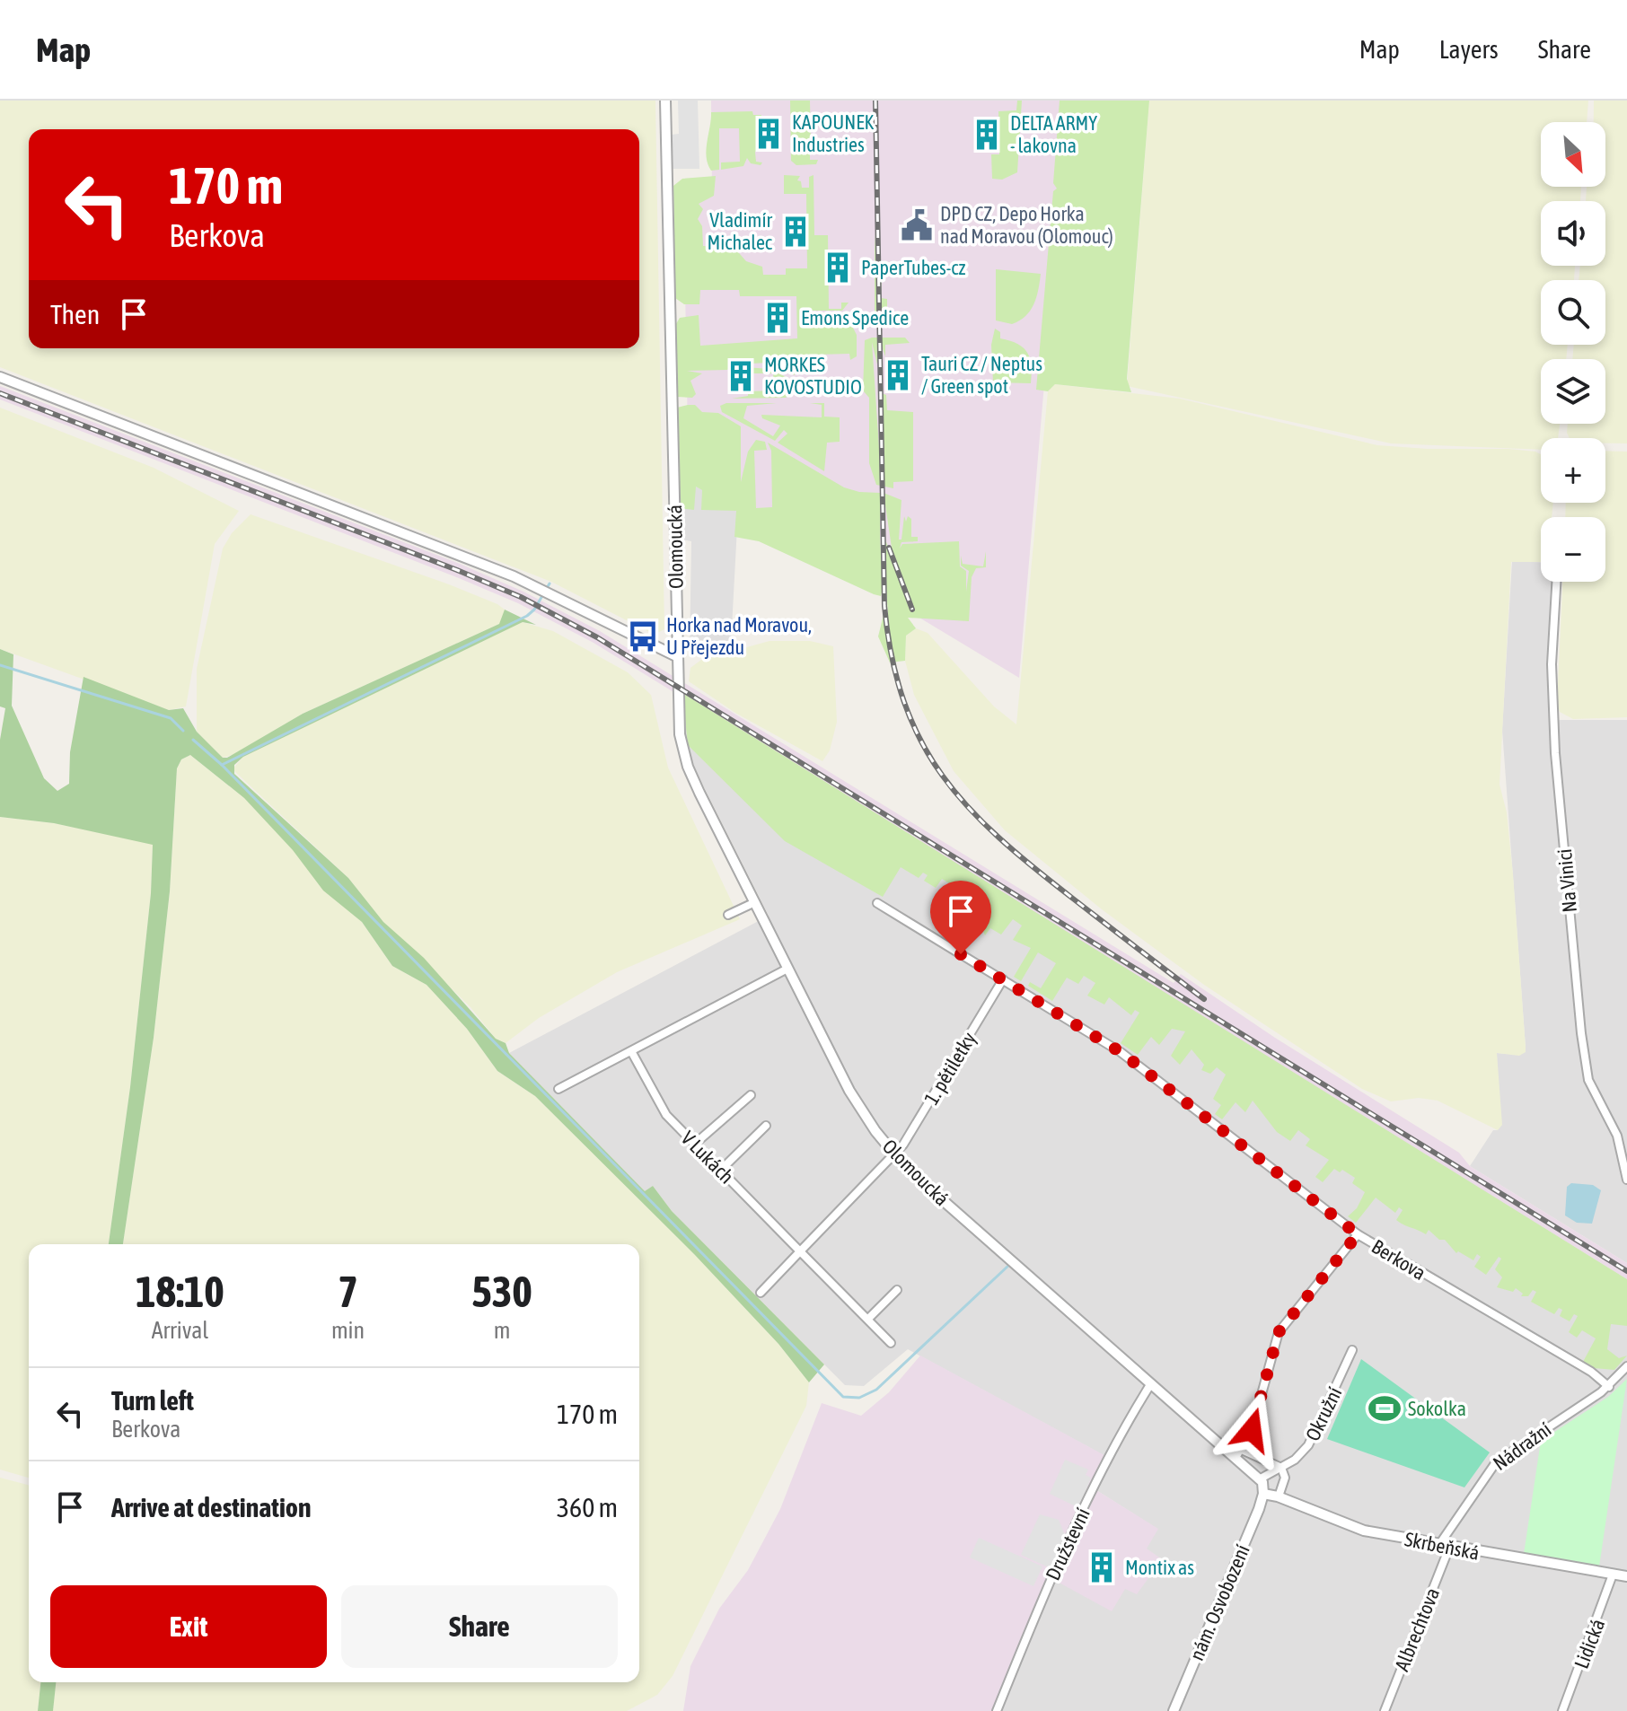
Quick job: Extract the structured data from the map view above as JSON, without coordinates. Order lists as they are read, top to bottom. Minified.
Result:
{"streets":{"street":["Olomoucká","Na Vinici","1. pětiletky","V Lukách","Berkova","Okružní","Nádražní","Družstevní","Skrbeňská","nám. Osvobození","Albrechtova","Lidická"]},"crossings":[["Olomoucká","1. pětiletky"],["Olomoucká","Okružní"],["Olomoucká","Družstevní"],["1. pětiletky","Berkova"],["Berkova","Nádražní"],["Nádražní","Skrbeňská"],["Nádražní","Albrechtova"],["Skrbeňská","nám. Osvobození"],["Skrbeňská","Albrechtova"],["Skrbeňská","Lidická"]],"places":{"building":["KAPOUNEK Industries","DELTA ARMY - lakovna","Vladimír Michalec","PaperTubes-cz","Emons Spedice","Tauri CZ / Neptus / Green spot","MORKES KOVOSTUDIO","Montix as"],"public building":["DPD CZ, Depo Horka nad Moravou (Olomouc)"],"bus stop":["Horka nad Moravou, U Přejezdu"],"sports":["Sokolka"]},"north":"bottom right","page":{"header":"Map","nav":["Map","Layers","Share"],"map_buttons":["+","−"],"turn":["170 m","Berkova"],"then":"Then","eta":["18:10","Arrival","7","min","530","m"],"list":[{"name":"Turn left","note":"Berkova","value":"170 m"},{"name":"Arrive at destination","value":"360 m"}],"buttons":["Exit","Share"]}}
